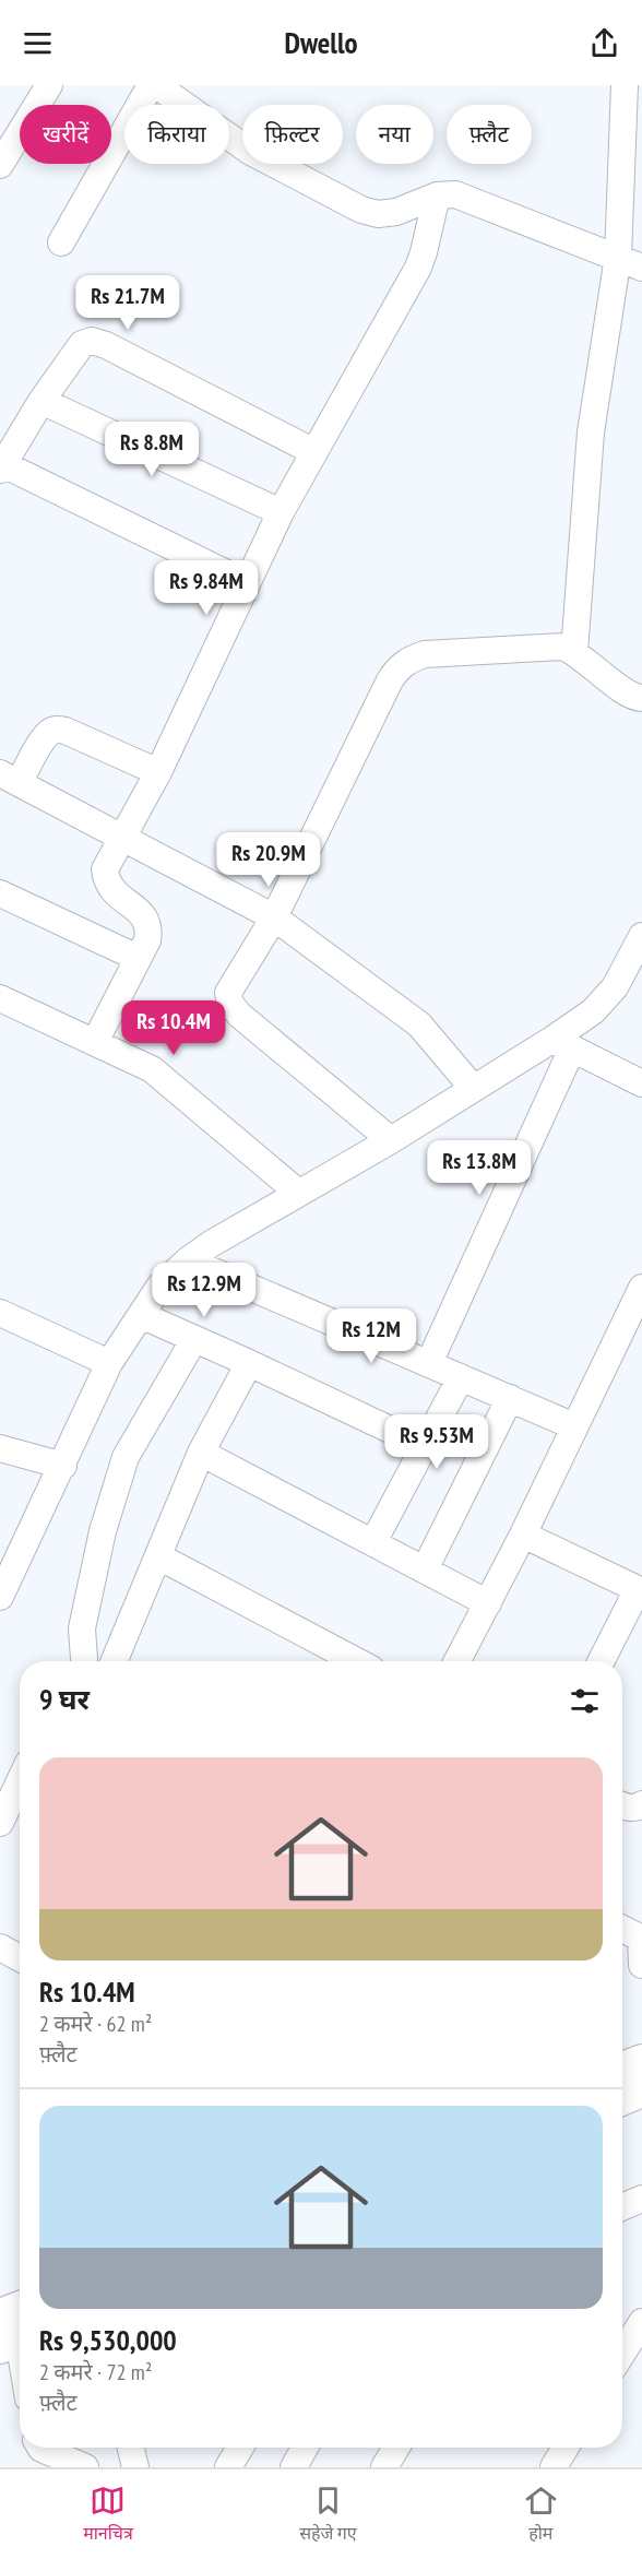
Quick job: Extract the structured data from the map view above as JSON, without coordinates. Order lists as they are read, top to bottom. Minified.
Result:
{"page":{"header":"Dwello","chip":["खरीदें","किराया","फ़िल्टर","नया","फ़्लैट"],"price":["Rs 21.7M","Rs 8.8M","Rs 9.84M","Rs 20.9M","Rs 10.4M","Rs 13.8M","Rs 12.9M","Rs 12M","Rs 9.53M"],"heading":"9 घर","list":[{"name":"Rs 10.4M","note":"2 कमरे · 62 m² · फ़्लैट"},{"name":"Rs 9,530,000","note":"2 कमरे · 72 m² · फ़्लैट"}],"tabs":["मानचित्र","सहेजे गए","होम"]}}
